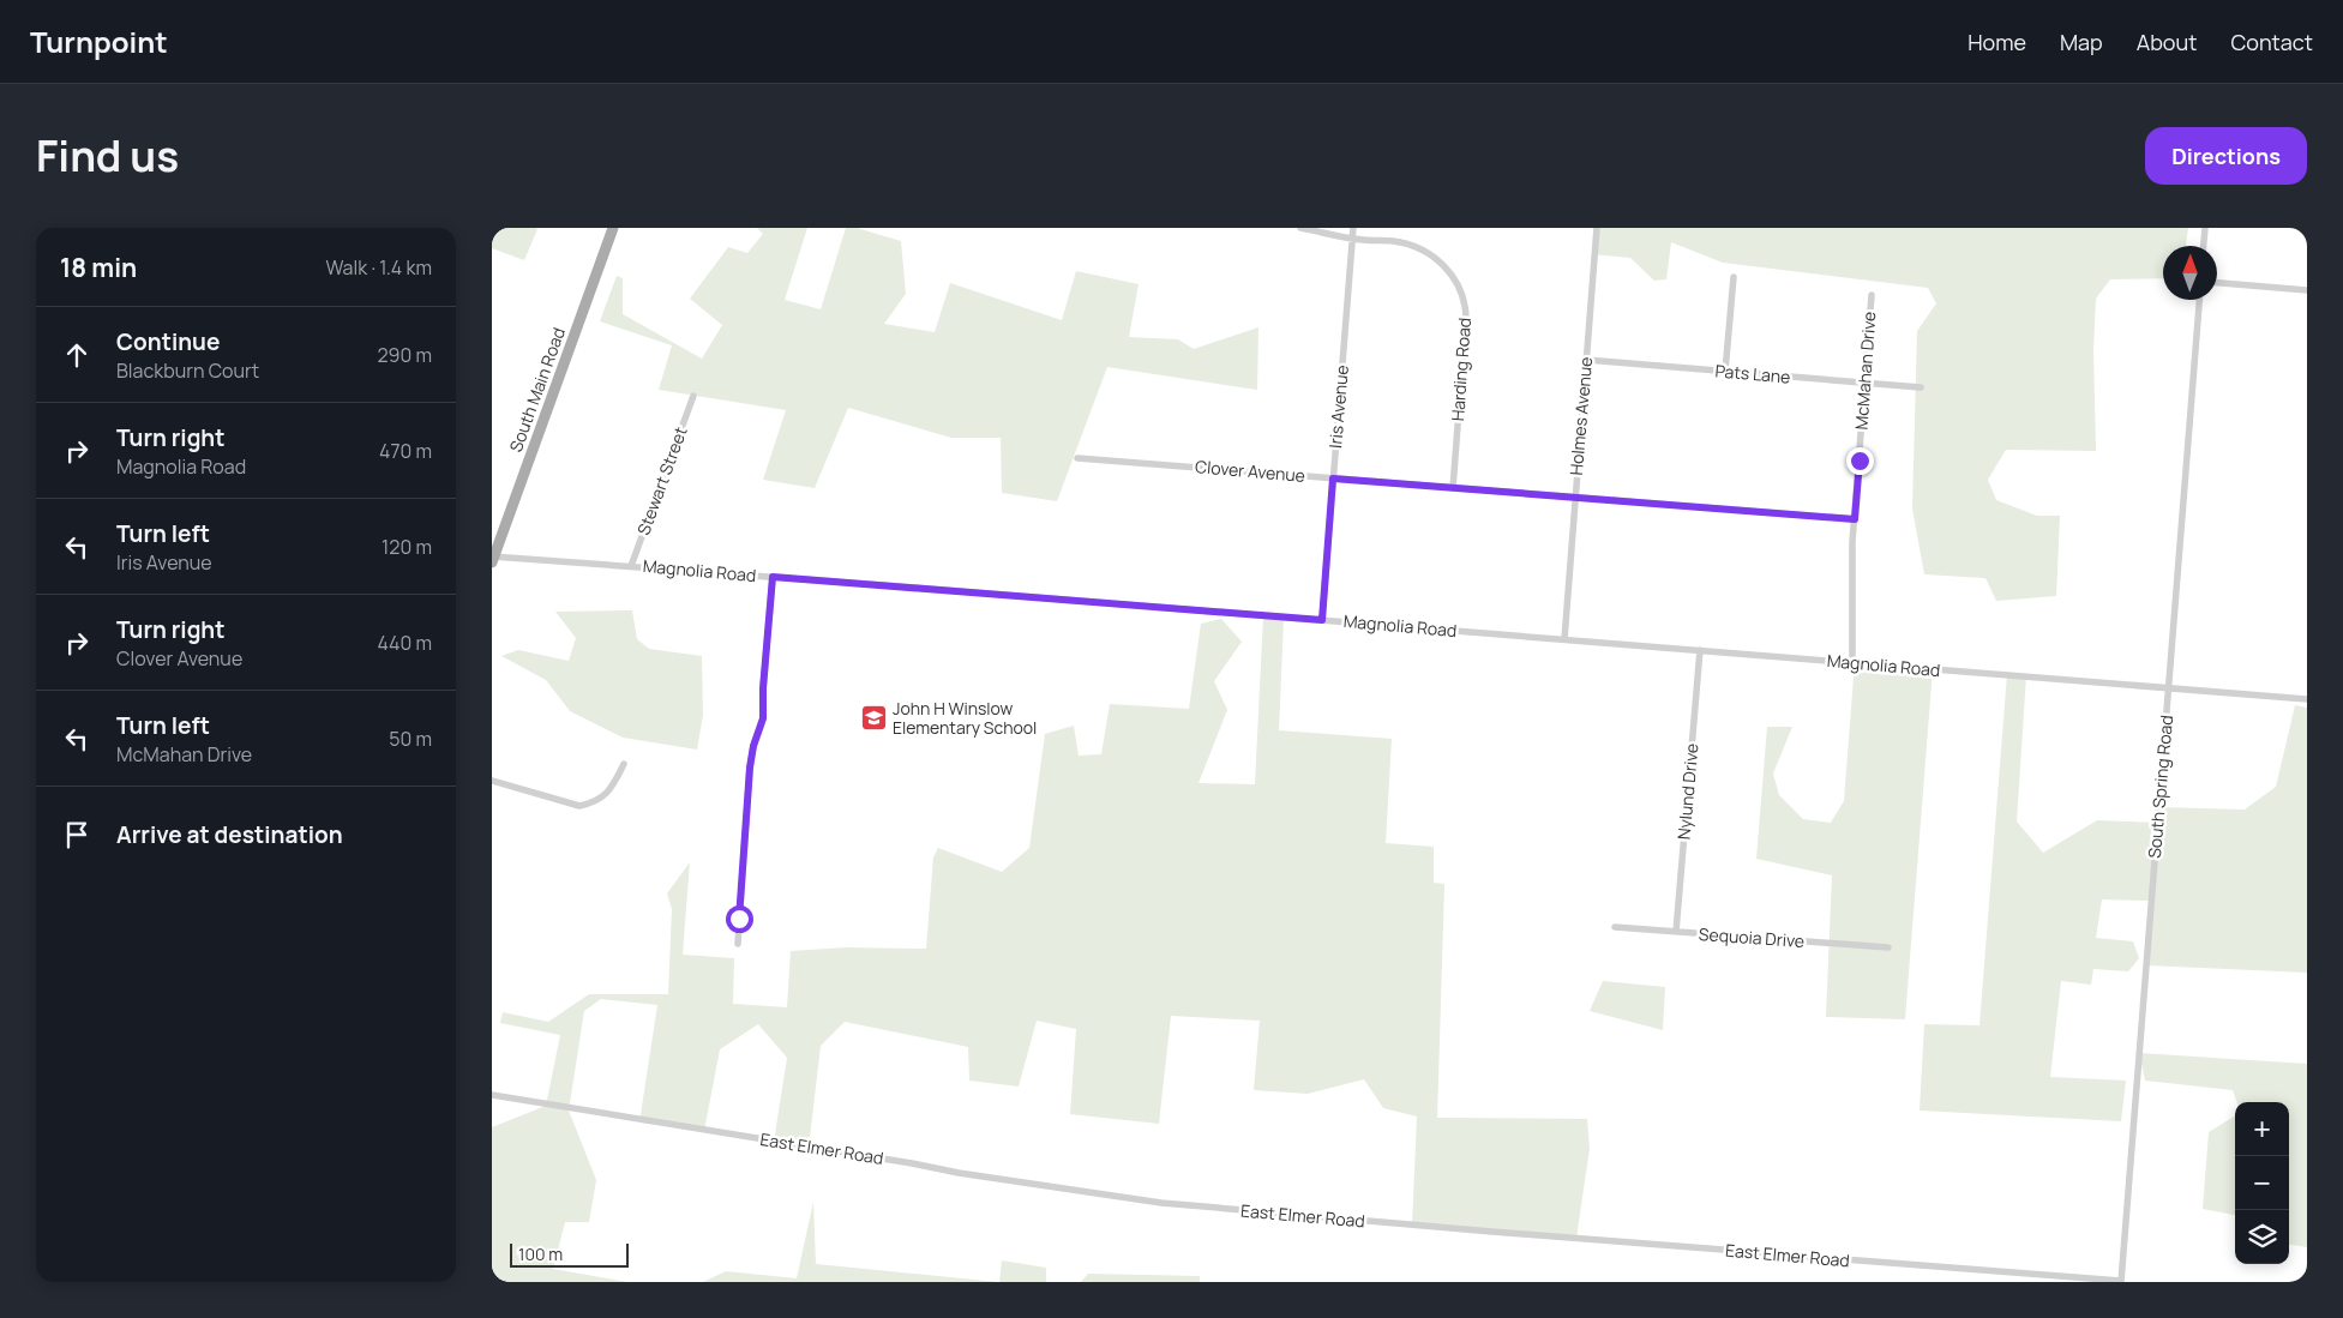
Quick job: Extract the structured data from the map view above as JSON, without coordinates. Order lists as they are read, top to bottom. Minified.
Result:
{"streets":{"main road":["South Main Road"],"street":["Harding Road","McMahan Drive","Pats Lane","Iris Avenue","Holmes Avenue","Clover Avenue","Stewart Street","Magnolia Road","South Spring Road","Nylund Drive","Sequoia Drive","East Elmer Road"]},"crossings":[["Harding Road","Iris Avenue"],["Harding Road","Clover Avenue"],["McMahan Drive","Pats Lane"],["McMahan Drive","Clover Avenue"],["McMahan Drive","Magnolia Road"],["Pats Lane","Holmes Avenue"],["South Main Road","Magnolia Road"],["Iris Avenue","Clover Avenue"],["Iris Avenue","Magnolia Road"],["Holmes Avenue","Clover Avenue"],["Holmes Avenue","Magnolia Road"],["Stewart Street","Magnolia Road"],["Magnolia Road","South Spring Road"],["Magnolia Road","Nylund Drive"],["South Spring Road","East Elmer Road"],["Nylund Drive","Sequoia Drive"]],"places":{"school or university":["John H Winslow Elementary School"]},"scale_bar":"100 m","north":"top","page":{"header":"Turnpoint","nav":["Home","Map","About","Contact"],"title":"Find us","buttons":"Directions","heading":["18 min","Walk · 1.4 km"],"list":[["Continue","Blackburn Court","290 m"],["Turn right","Magnolia Road","470 m"],["Turn left","Iris Avenue","120 m"],["Turn right","Clover Avenue","440 m"],["Turn left","McMahan Drive","50 m"],"Arrive at destination"],"map_buttons":["+","−"],"scale":"100 m"}}
